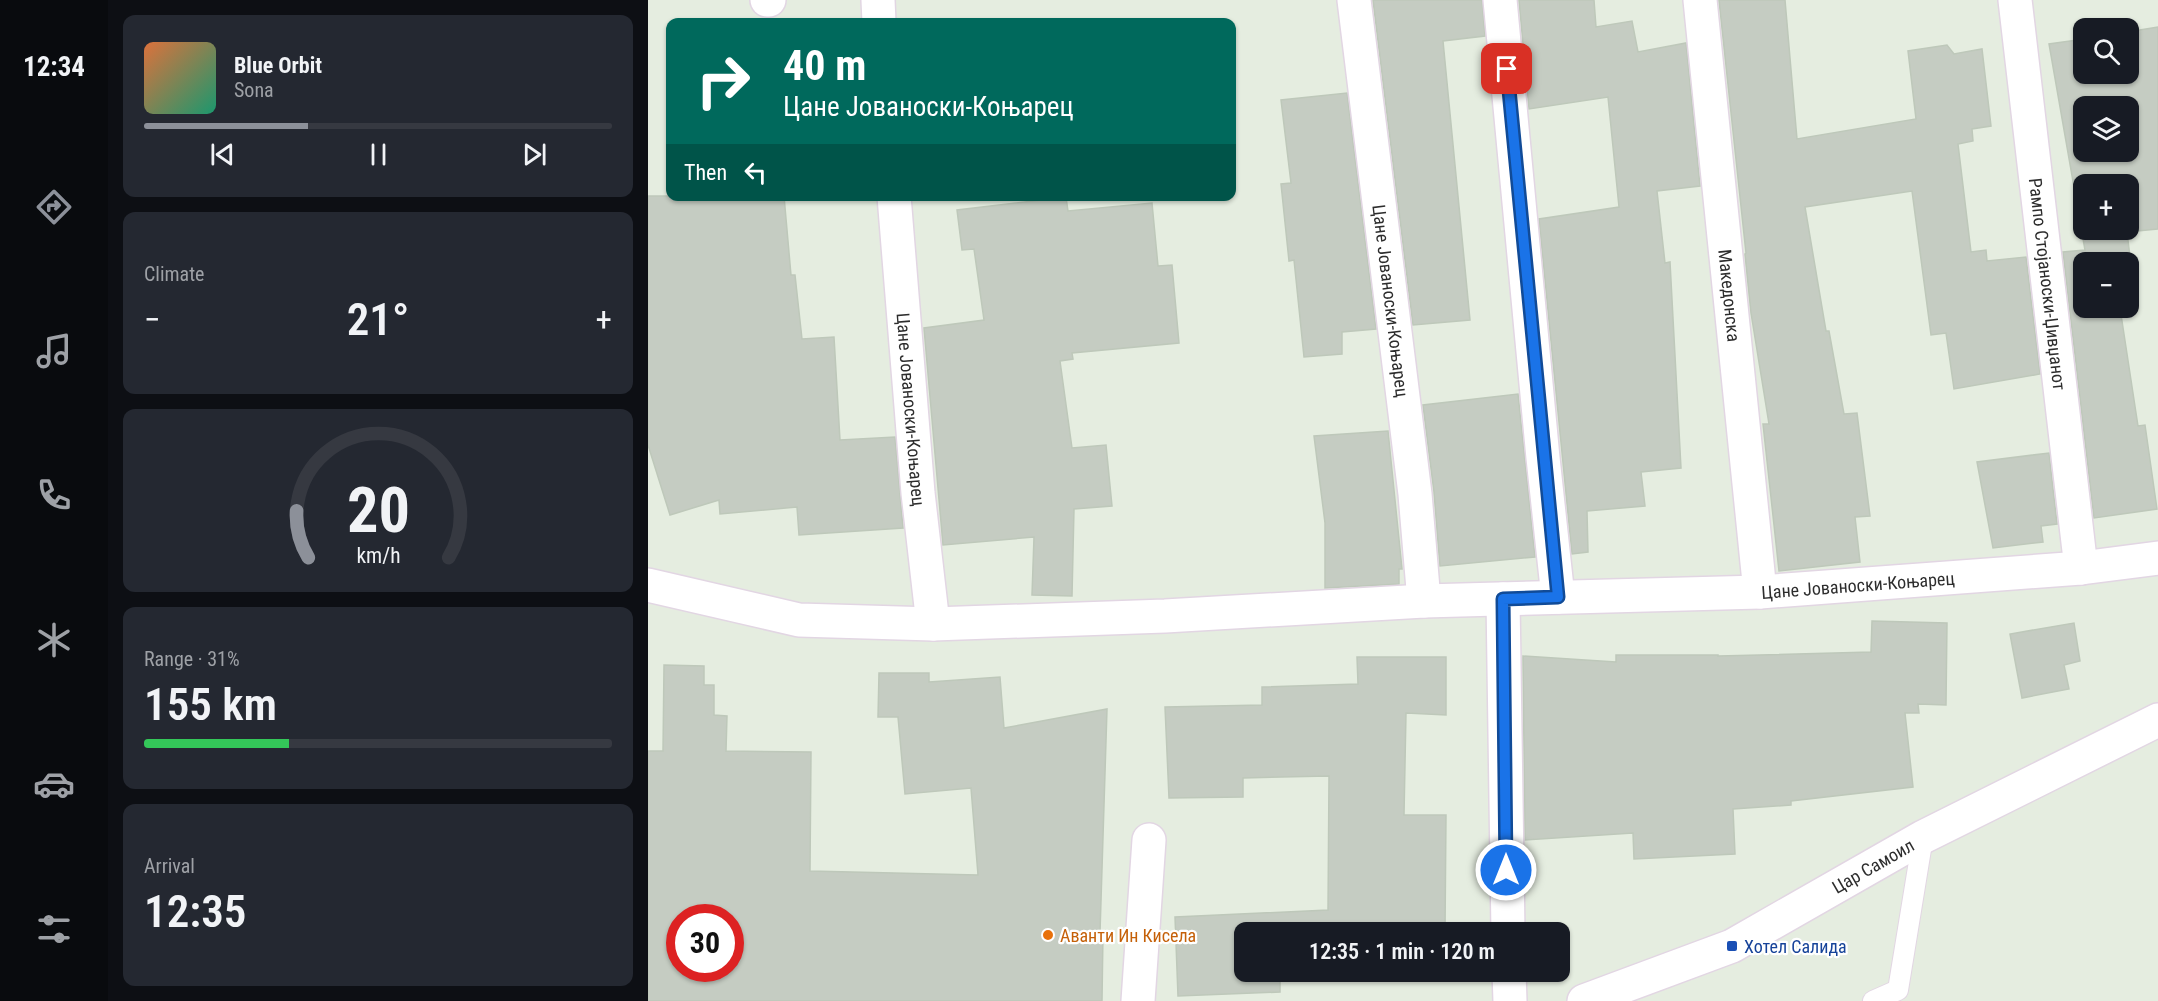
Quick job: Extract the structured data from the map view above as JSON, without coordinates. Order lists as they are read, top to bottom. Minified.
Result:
{"streets":{"street":["Рампо Стојаноски-Џивџанот","Македонска","Цане Јованоски-Коњарец","Цар Самоил"]},"crossings":[["Рампо Стојаноски-Џивџанот","Цане Јованоски-Коњарец"],["Македонска","Цане Јованоски-Коњарец"]],"places":{"other":["Аванти Ин Кисела"],"transit":["Хотел Салида"]},"page":{"tabs":"12:34","map_buttons":["+","−"],"turn":["40 m","Цане Јованоски-Коњарец"],"song":["Blue Orbit","Sona"],"then":"Then","tile":["Climate",["Range · 31%","155 km"],["Arrival","12:35"]],"heat":["−","21°","+"],"limit":"30","trip":"12:35 · 1 min · 120 m","gauge":["20","km/h"]}}
